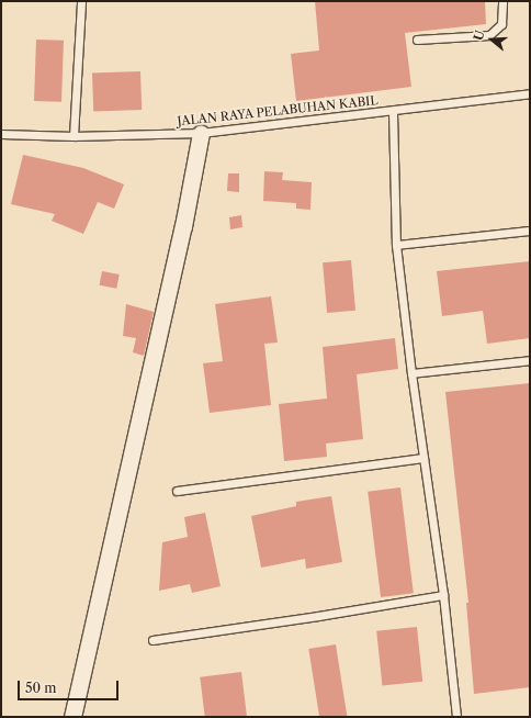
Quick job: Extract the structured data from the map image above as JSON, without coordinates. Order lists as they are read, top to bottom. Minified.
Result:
{"streets":{"lane":["JALAN RAYA PELABUHAN KABIL"]},"scale_bar":"50 m","north":"left"}
